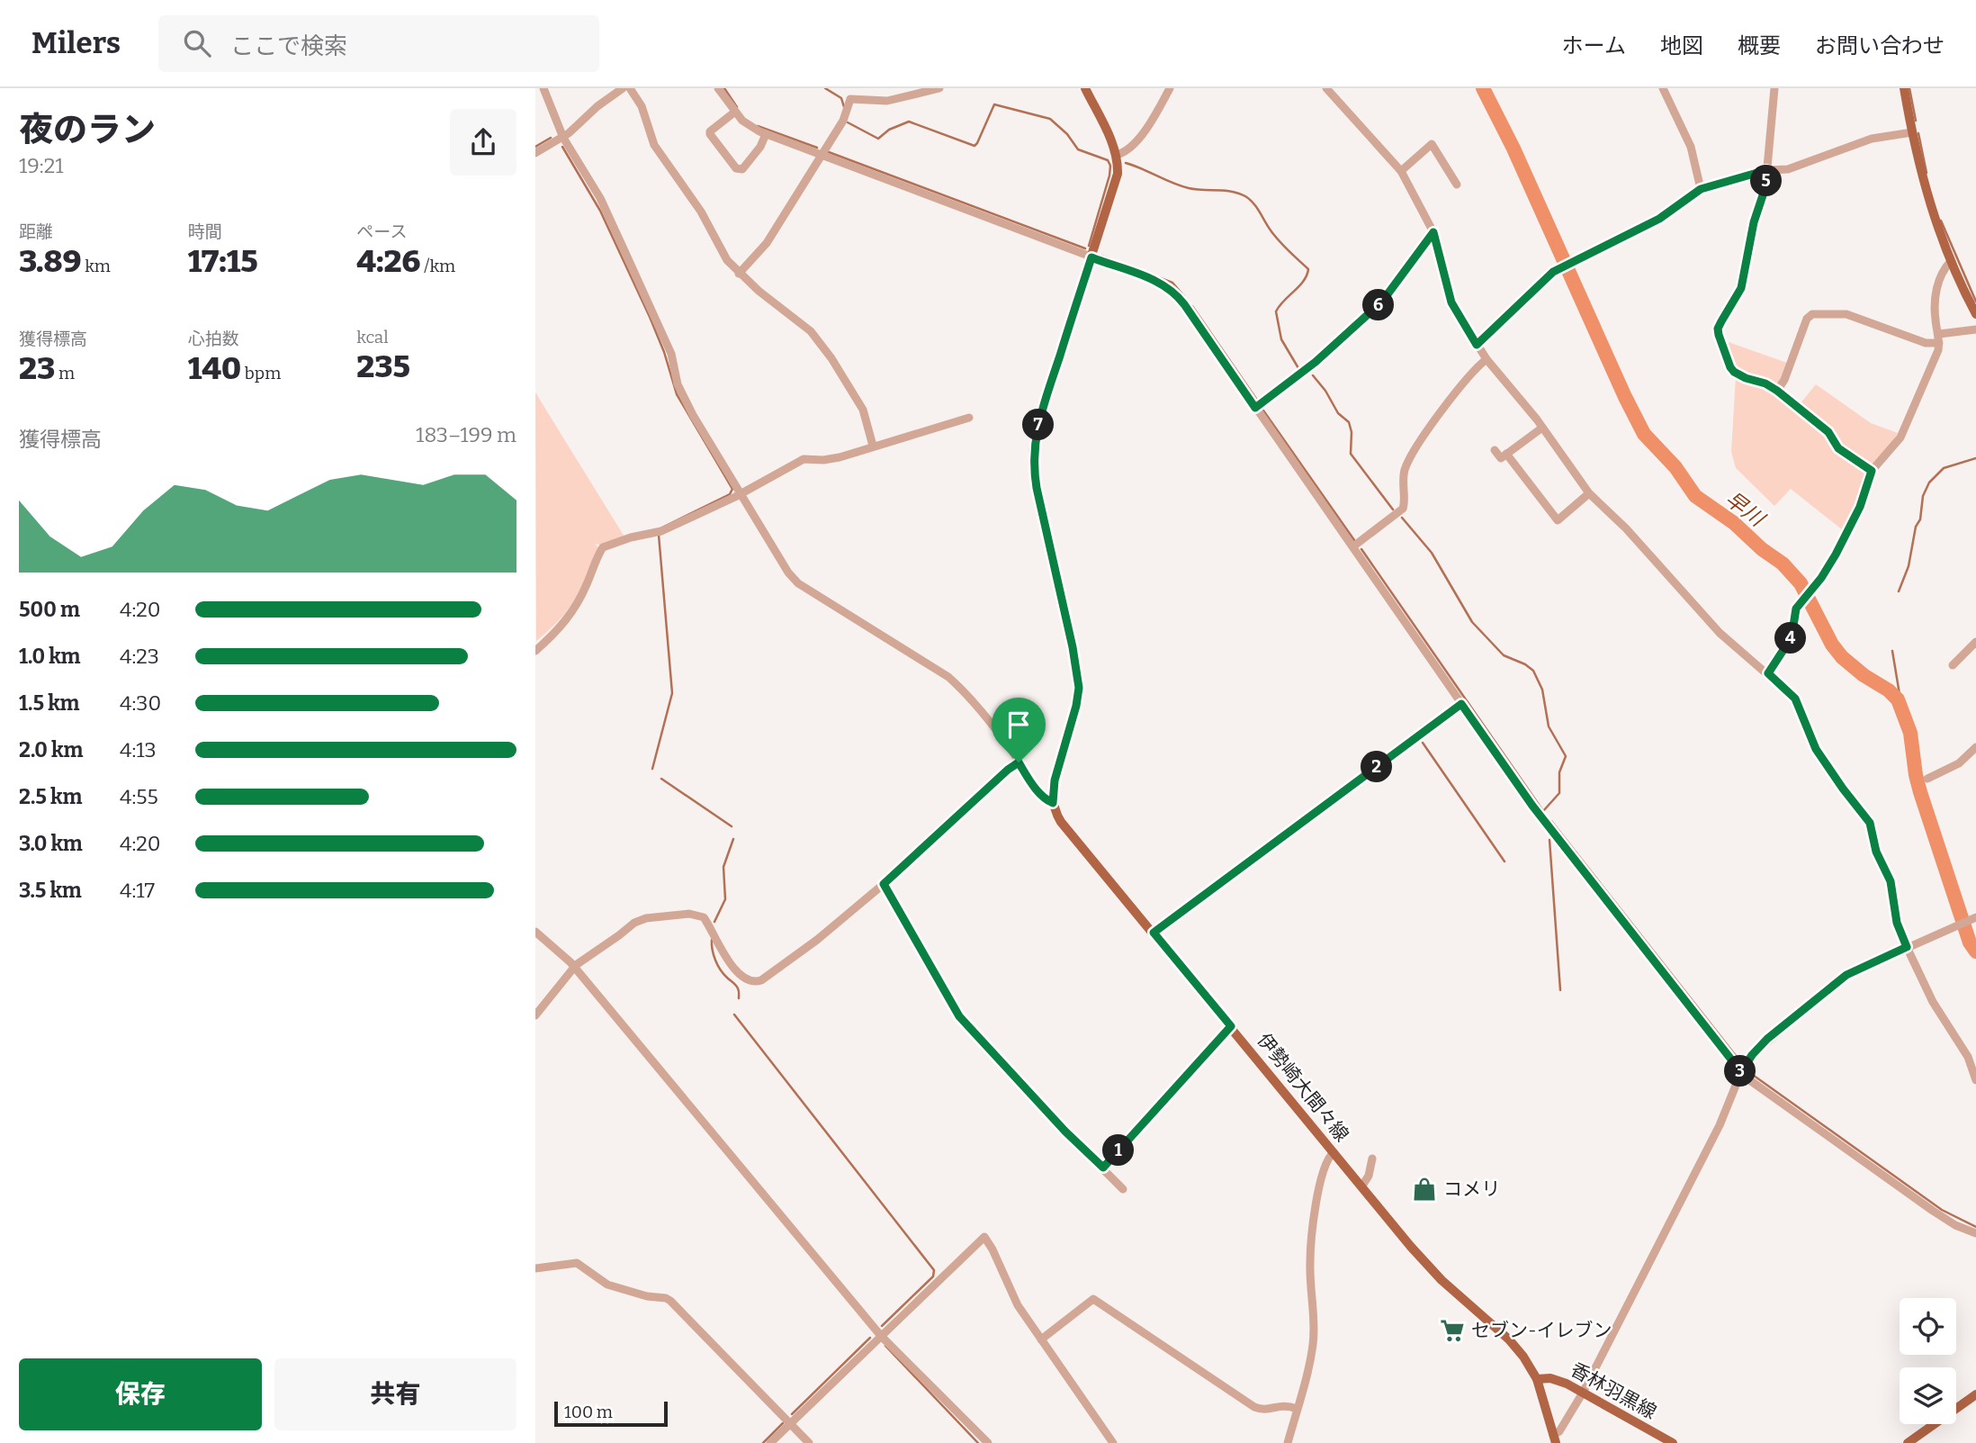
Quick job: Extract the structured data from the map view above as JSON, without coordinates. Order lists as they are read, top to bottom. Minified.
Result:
{"streets":{"main road":["伊勢崎大間々線","香林羽黒線"]},"crossings":[["伊勢崎大間々線","香林羽黒線"]],"water":["早川"],"places":{"shop":["コメリ"],"supermarket":["セブン-イレブン"]},"scale_bar":"100 m","page":{"header":"Milers","search":"ここで検索","nav":["ホーム","地図","概要","お問い合わせ"],"heading":["夜のラン","19:21"],"pins":["5","6","7","4","2","3","1"],"stats":[["距離","3.89 km"],["時間","17:15"],["ペース","4:26 /km"],["獲得標高","23 m"],["心拍数","140 bpm"],["kcal","235"]],"chart":["獲得標高","183–199 m"],"list":[{"name":"500 m","note":"4:20"},{"name":"1.0 km","note":"4:23"},{"name":"1.5 km","note":"4:30"},{"name":"2.0 km","note":"4:13"},{"name":"2.5 km","note":"4:55"},{"name":"3.0 km","note":"4:20"},{"name":"3.5 km","note":"4:17"}],"buttons":["保存","共有"],"scale":"100 m"}}
